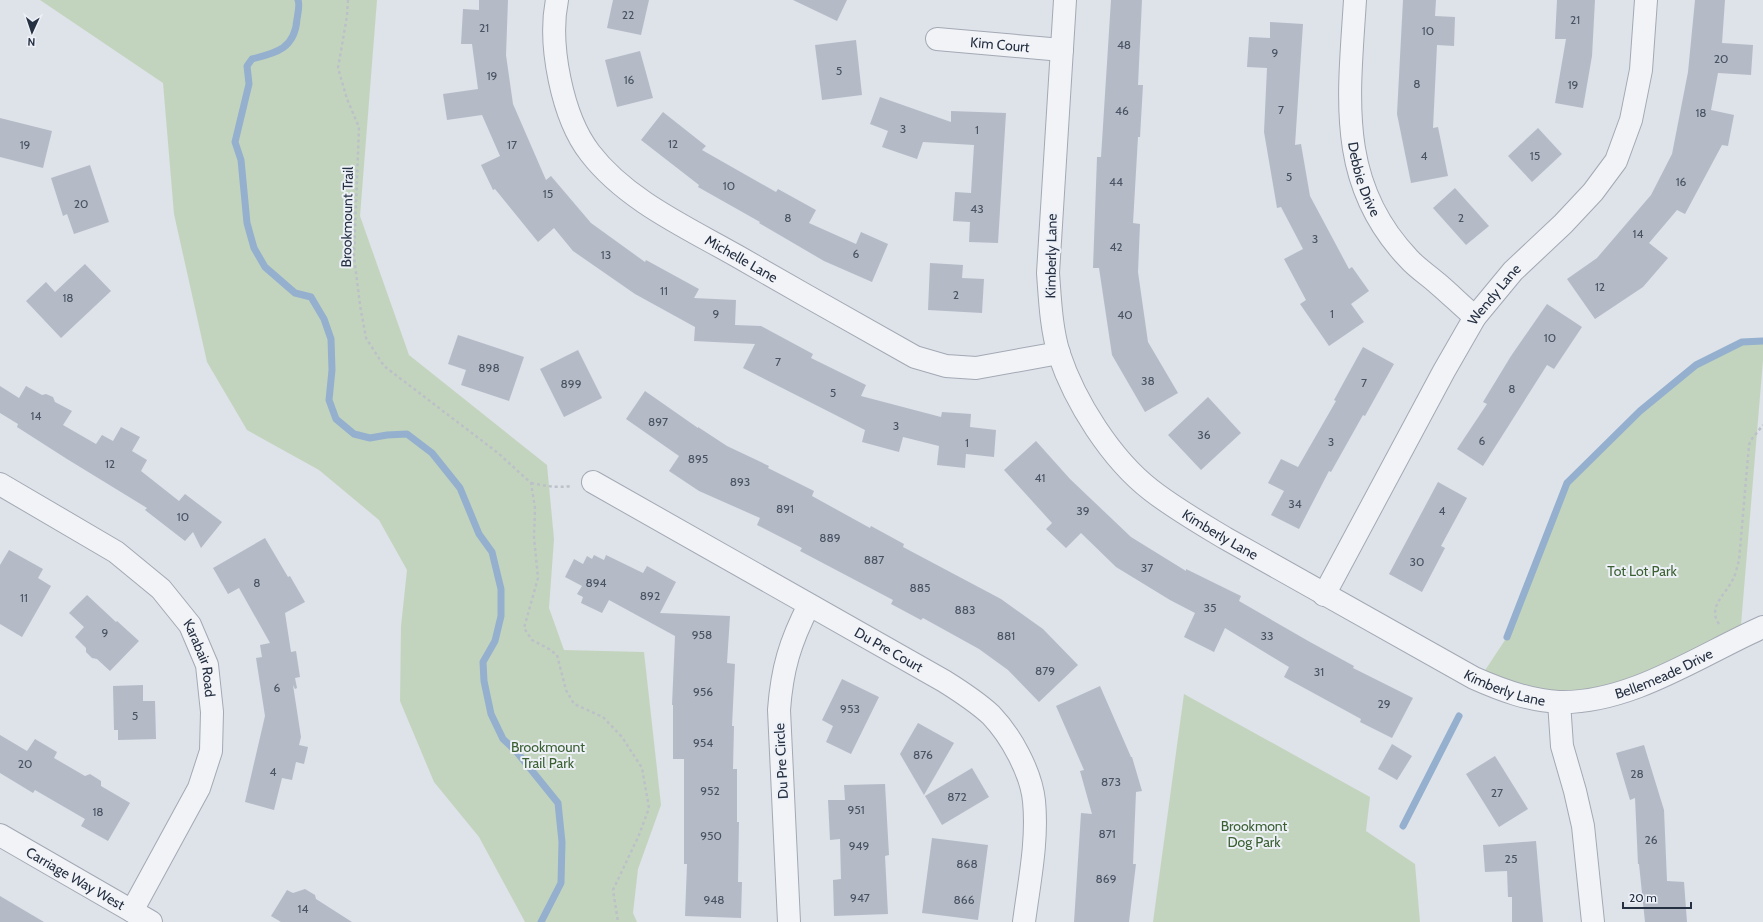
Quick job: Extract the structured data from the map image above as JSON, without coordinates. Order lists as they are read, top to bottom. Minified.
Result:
{"streets":{"street":["Kim Court","Debbie Drive","Kimberly Lane","Michelle Lane","Wendy Lane","Du Pre Court","Karabair Road","Bellemeade Drive","Du Pre Circle","Carriage Way West"],"path":["Brookmount Trail"]},"crossings":[["Kim Court","Kimberly Lane"],["Debbie Drive","Wendy Lane"],["Kimberly Lane","Michelle Lane"],["Kimberly Lane","Wendy Lane"],["Kimberly Lane","Bellemeade Drive"],["Du Pre Court","Du Pre Circle"],["Karabair Road","Carriage Way West"]],"parks":["Tot Lot Park","Brookmount Trail Park","Brookmont Dog Park"],"house_numbers":["22","21","21","10","48","9","20","5","19","16","8","19","7","46","18","3","1","12","19","17","4","15","5","44","16","10","15","20","43","8","2","14","3","42","6","13","12","11","2","18","9","1","40","10","7","898","38","7","899","8","5","14","897","3","36","6","3","1","895","12","41","893","34","891","39","4","10","889","887","30","37","8","894","885","892","11","35","883","9","958","881","33","879","31","6","956","29","953","5","954","876","20","4","28","873","952","27","872","951","18","871","950","26","949","25","868","869","947","948","866","14"],"scale_bar":"20 m","north":"bottom"}
